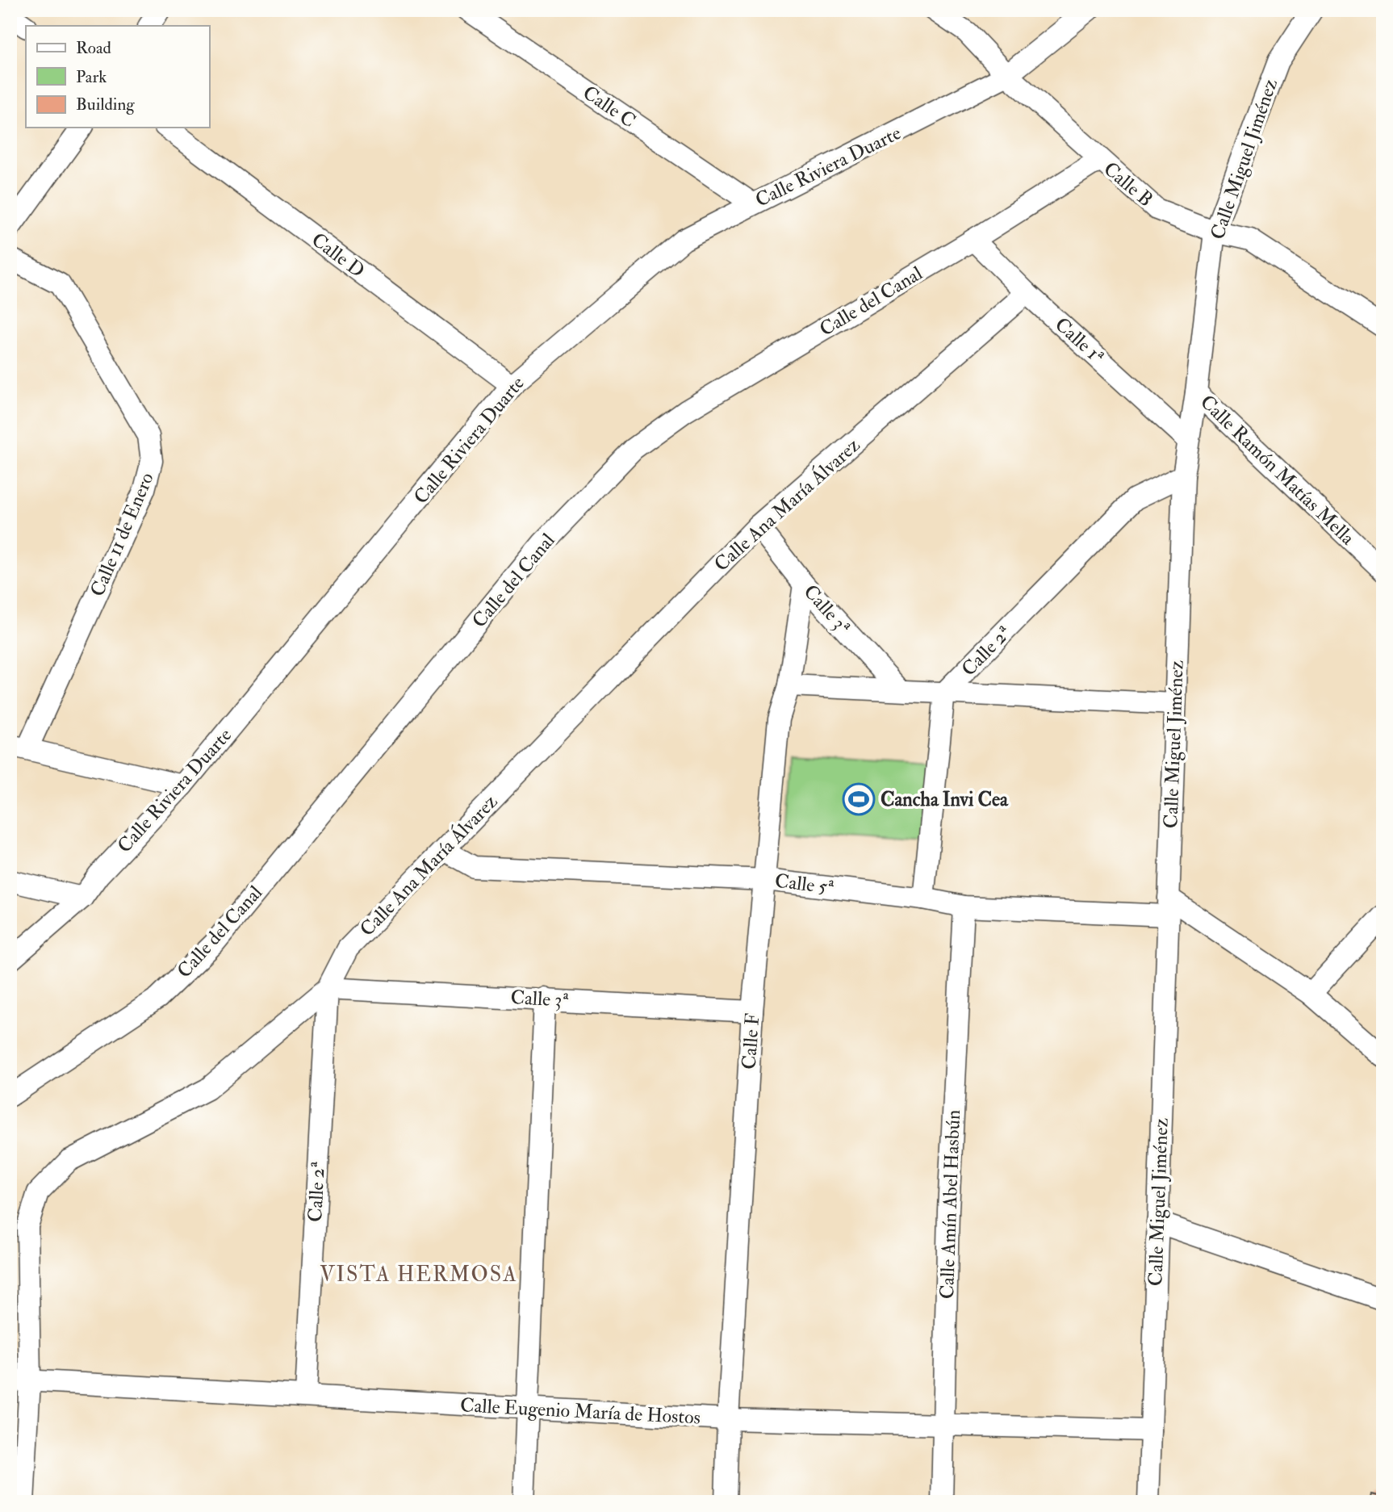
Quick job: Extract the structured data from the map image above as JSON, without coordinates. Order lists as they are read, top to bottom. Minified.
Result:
{"streets":{"street":["Calle C","Calle Miguel Jiménez","Calle Riviera Duarte","Calle B","Calle D","Calle del Canal","Calle 1ª","Calle Ramón Matías Mella","Calle Ana María Álvarez","Calle 11 de Enero","Calle 3ª","Calle 2ª","Calle 5ª","Calle F","Calle Amín Abel Hasbún","Calle Eugenio María de Hostos"]},"crossings":[["Calle C","Calle Riviera Duarte"],["Calle Miguel Jiménez","Calle B"],["Calle Miguel Jiménez","Calle 1ª"],["Calle Miguel Jiménez","Calle Ramón Matías Mella"],["Calle Miguel Jiménez","Calle 2ª"],["Calle Miguel Jiménez","Calle 5ª"],["Calle Miguel Jiménez","Calle Eugenio María de Hostos"],["Calle Riviera Duarte","Calle B"],["Calle Riviera Duarte","Calle D"],["Calle B","Calle del Canal"],["Calle del Canal","Calle 1ª"],["Calle 1ª","Calle Ana María Álvarez"],["Calle Ana María Álvarez","Calle 3ª"],["Calle Ana María Álvarez","Calle 2ª"],["Calle Ana María Álvarez","Calle 5ª"],["Calle Ana María Álvarez","Calle Eugenio María de Hostos"],["Calle 3ª","Calle 2ª"],["Calle 3ª","Calle F"],["Calle 2ª","Calle 5ª"],["Calle 2ª","Calle Eugenio María de Hostos"],["Calle 5ª","Calle F"],["Calle 5ª","Calle Amín Abel Hasbún"],["Calle F","Calle Eugenio María de Hostos"],["Calle Amín Abel Hasbún","Calle Eugenio María de Hostos"]],"districts":["VISTA HERMOSA"],"places":{"sports":["Cancha Invi Cea"]},"legend":["Road","Park","Building"]}
